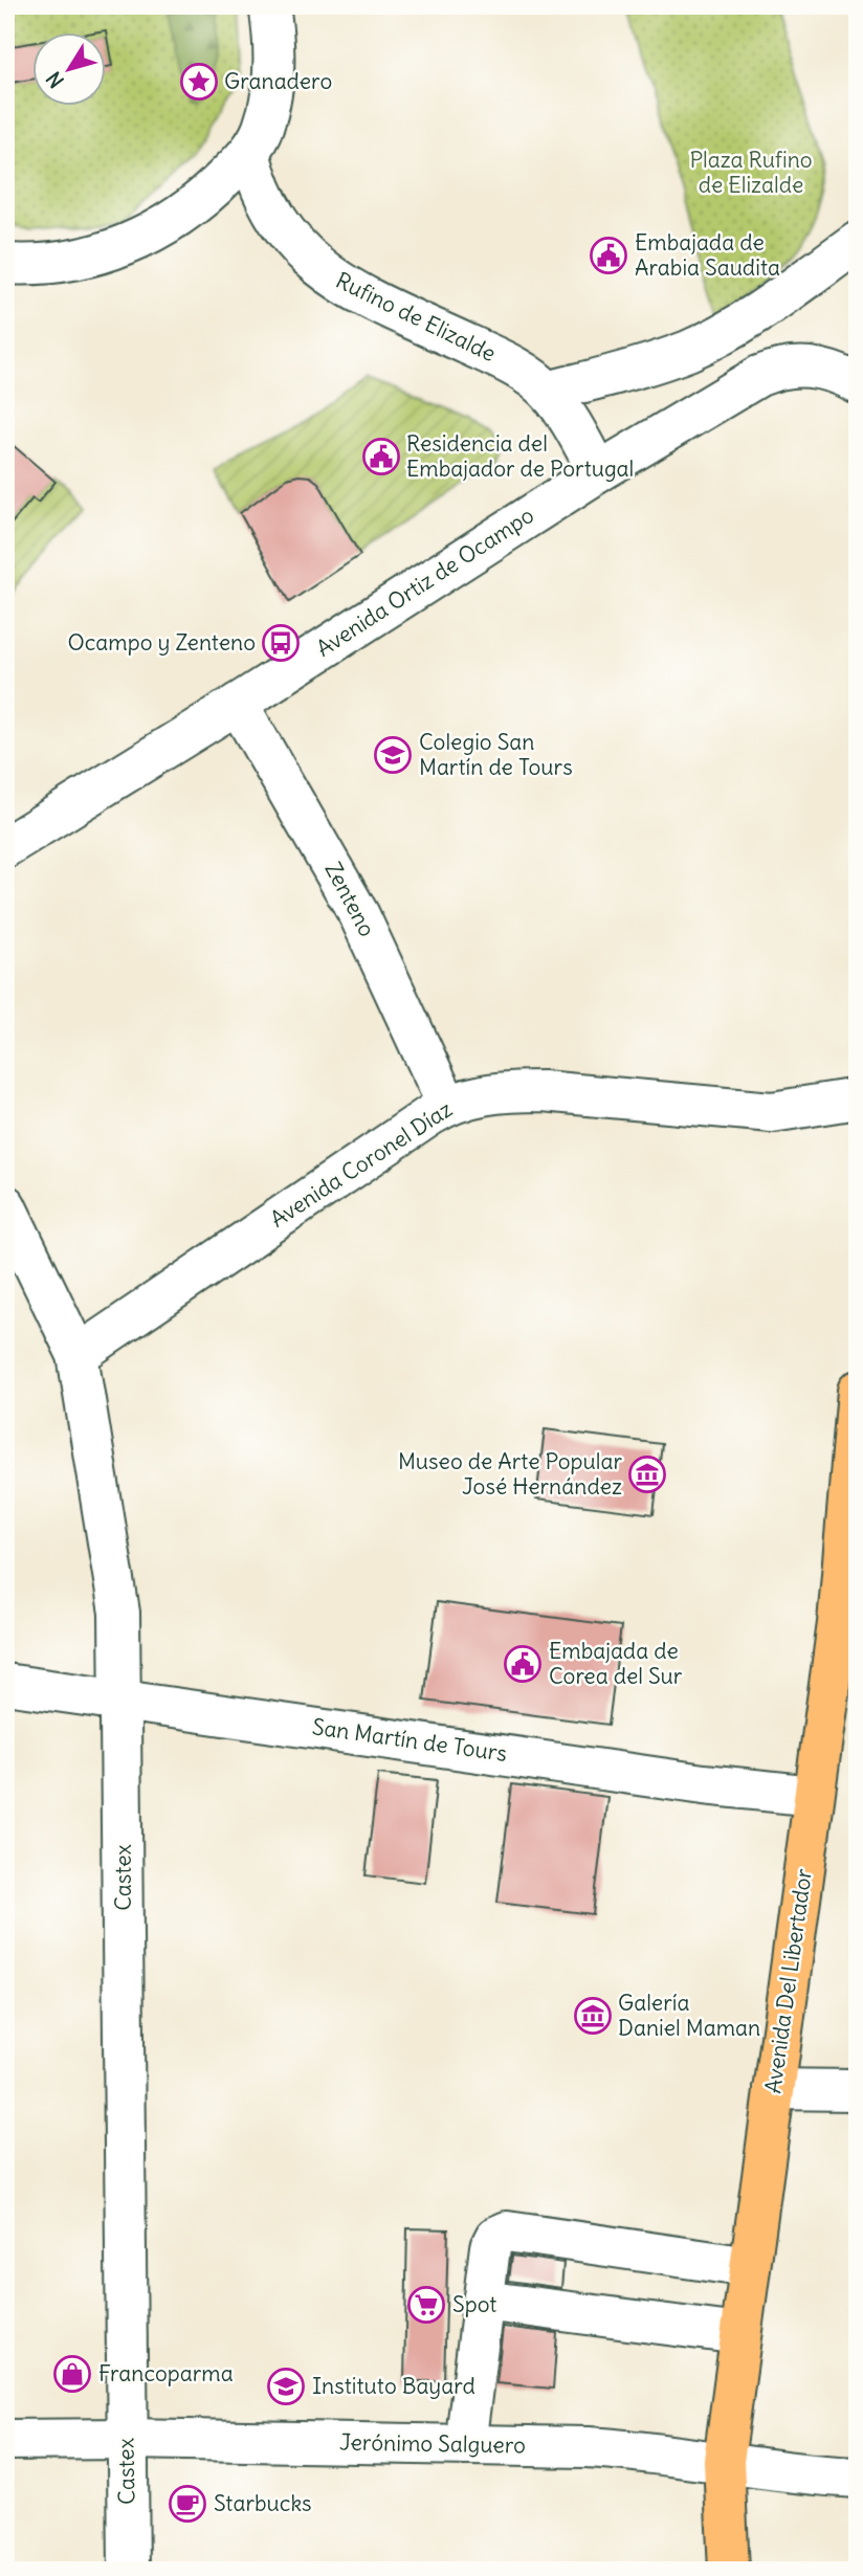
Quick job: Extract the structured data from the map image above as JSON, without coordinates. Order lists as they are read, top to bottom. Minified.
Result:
{"streets":{"main road":["Avenida Del Libertador"],"street":["Rufino de Elizalde","Avenida Ortiz de Ocampo","Zenteno","Avenida Coronel Díaz","San Martín de Tours","Castex","Jerónimo Salguero"]},"crossings":[["Rufino de Elizalde","Avenida Ortiz de Ocampo"],["Avenida Ortiz de Ocampo","Zenteno"],["Zenteno","Avenida Coronel Díaz"],["Avenida Coronel Díaz","Castex"],["San Martín de Tours","Castex"],["San Martín de Tours","Avenida Del Libertador"],["Castex","Jerónimo Salguero"],["Avenida Del Libertador","Jerónimo Salguero"]],"parks":["Plaza Rufino de Elizalde"],"places":{"place":["Granadero"],"public building":["Embajada de Arabia Saudita","Residencia del Embajador de Portugal","Embajada de Corea del Sur"],"bus stop":["Ocampo y Zenteno"],"school or university":["Colegio San Martín de Tours","Instituto Bayard"],"museum":["Museo de Arte Popular José Hernández","Galería Daniel Maman"],"supermarket":["Spot"],"shop":["Francoparma"],"cafe":["Starbucks"]},"north":"bottom left"}
